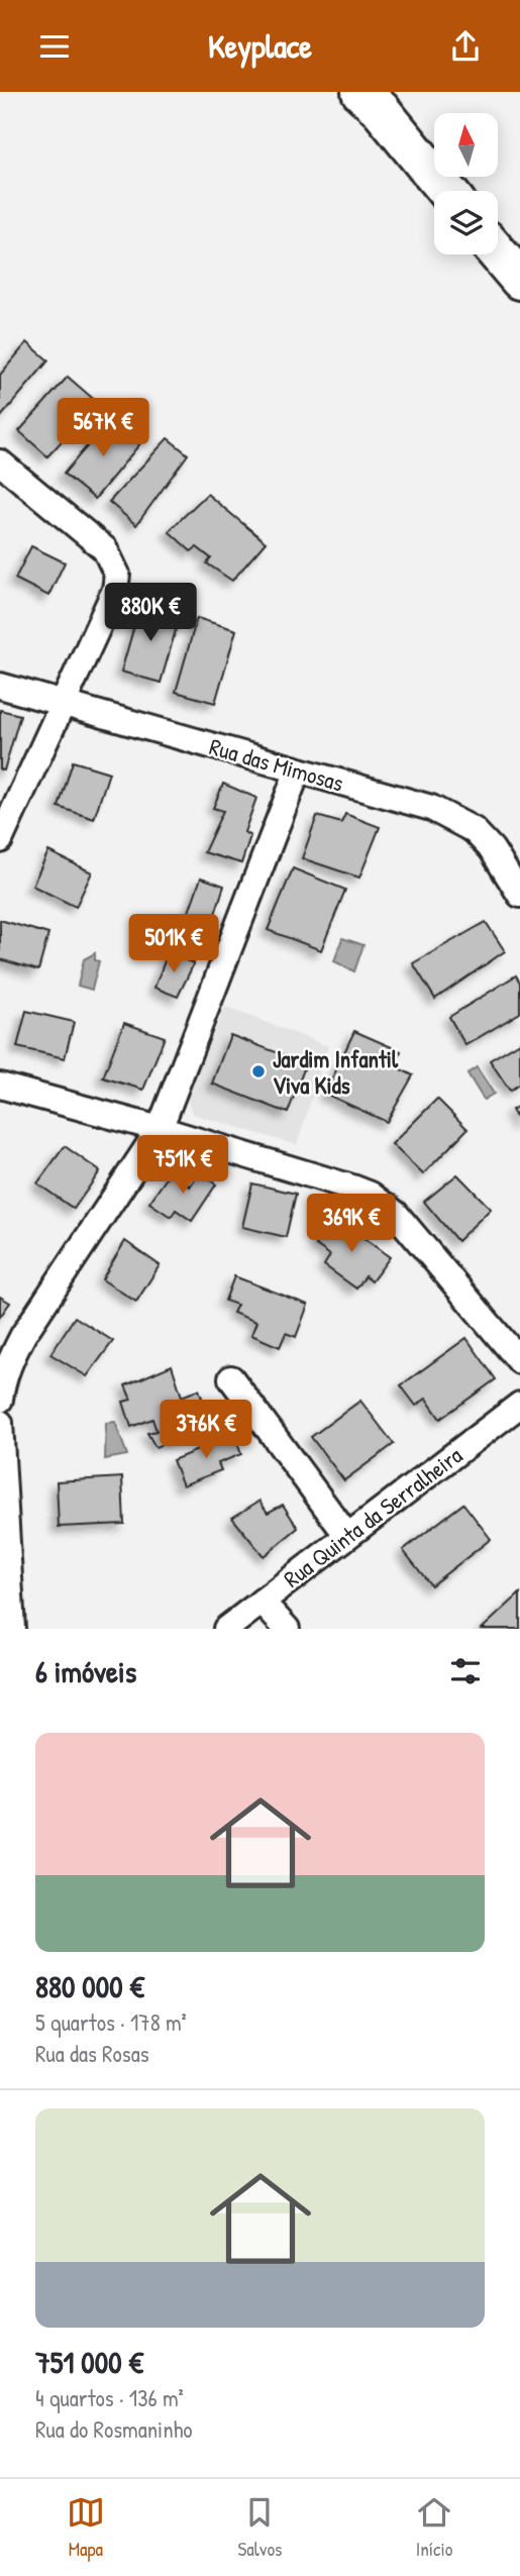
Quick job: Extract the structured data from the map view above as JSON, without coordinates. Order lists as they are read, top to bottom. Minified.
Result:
{"streets":{"street":["Rua das Mimosas","Rua Quinta da Serralheira"]},"places":["Jardim Infantil Viva Kids"],"north":"top","page":{"header":"Keyplace","price":["567K €","880K €","501K €","751K €","369K €","376K €"],"heading":"6 imóveis","list":[{"name":"880 000 €","note":"5 quartos · 178 m² · Rua das Rosas"},{"name":"751 000 €","note":"4 quartos · 136 m² · Rua do Rosmaninho"}],"tabs":["Mapa","Salvos","Início"]}}
